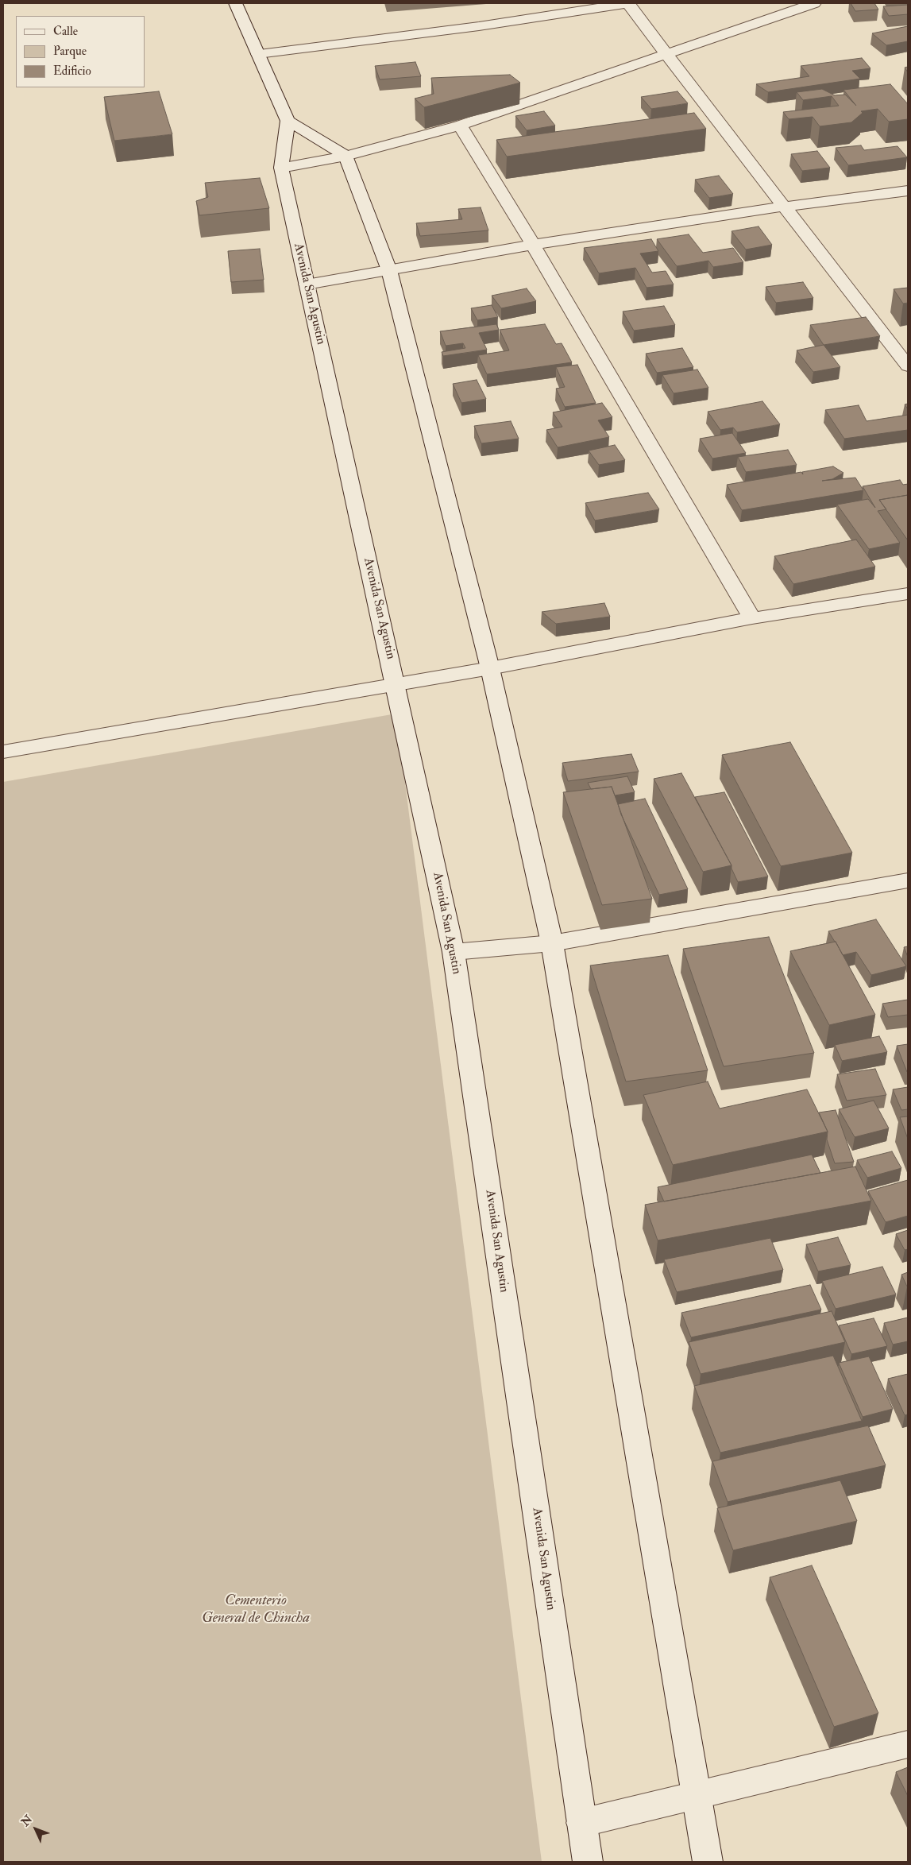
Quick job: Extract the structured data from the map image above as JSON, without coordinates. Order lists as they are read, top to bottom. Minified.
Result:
{"streets":{"street":["Avenida San Agustin"]},"parks":["Cementerio General de Chincha"],"legend":["Calle","Parque","Edificio"],"north":"top left"}
